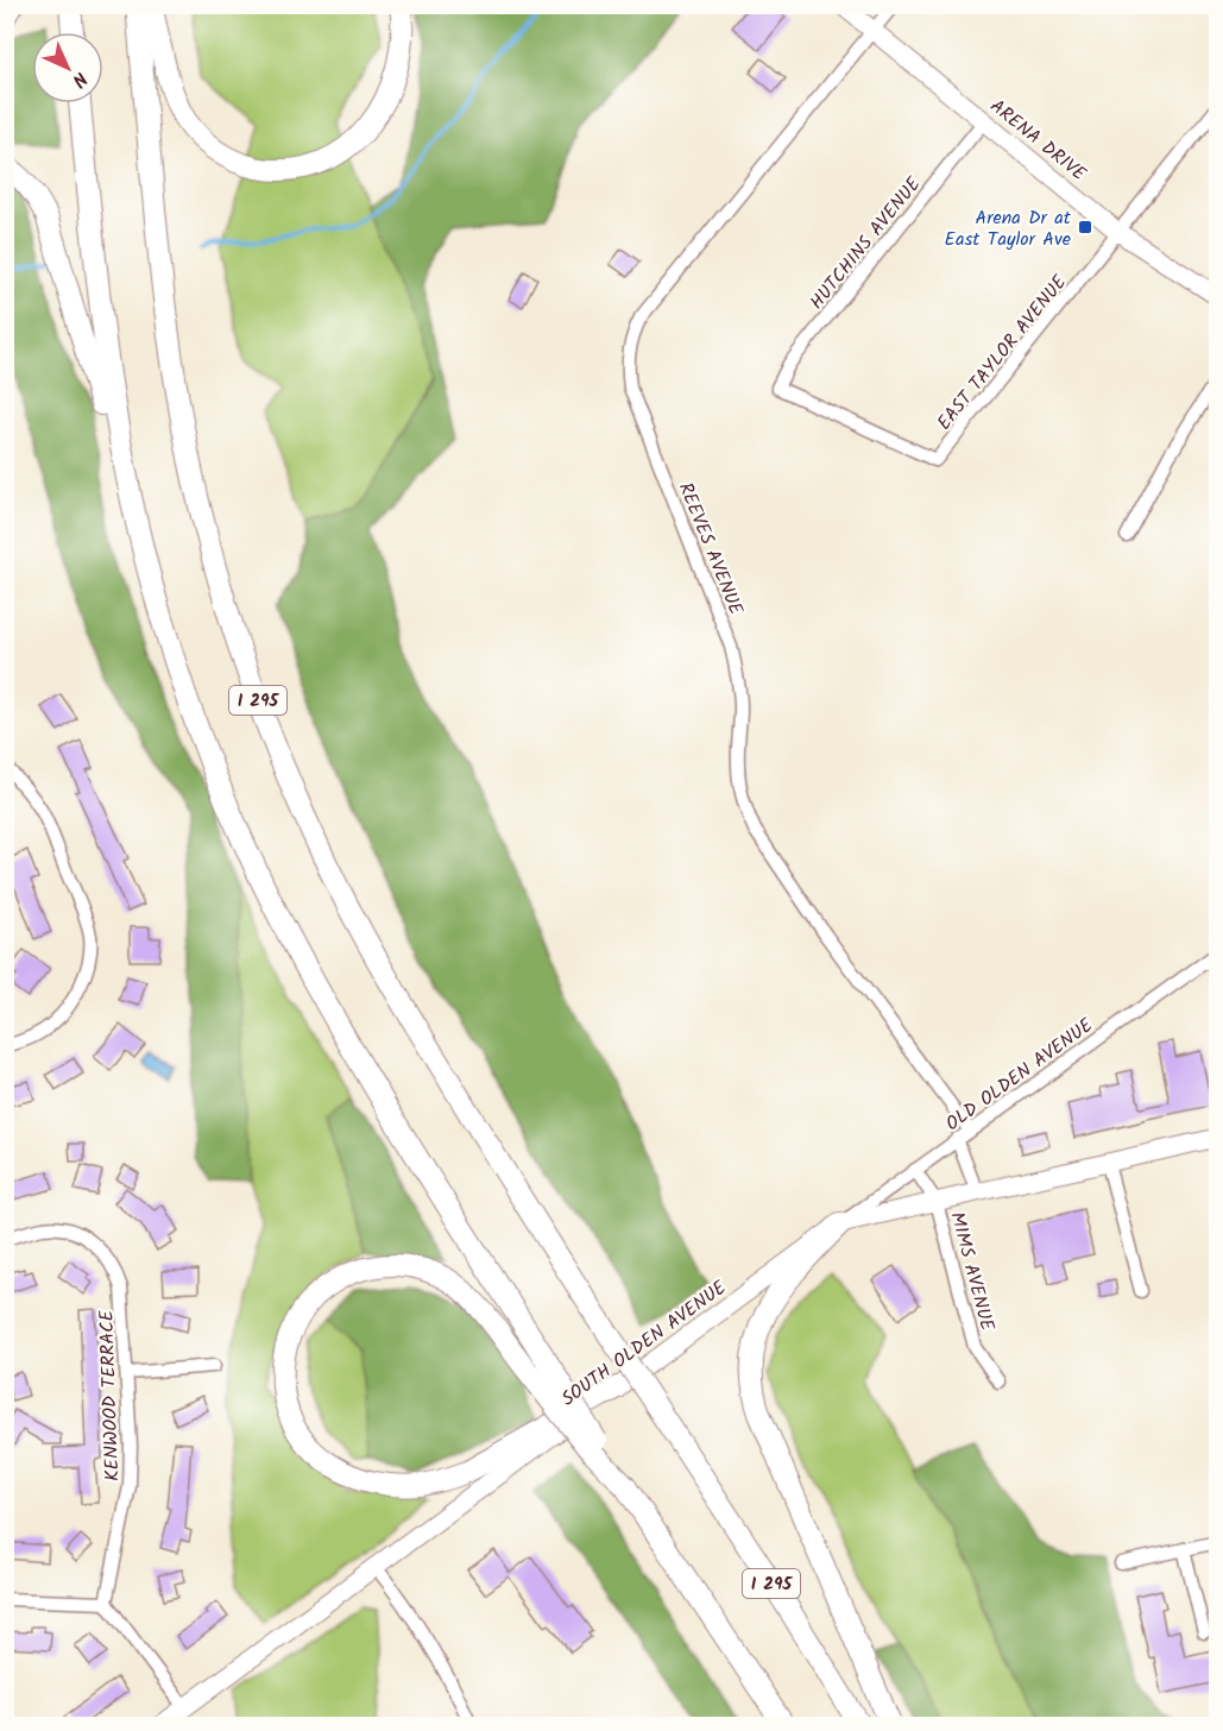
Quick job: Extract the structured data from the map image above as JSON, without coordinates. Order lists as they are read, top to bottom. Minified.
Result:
{"streets":{"highway":["I 295"],"main road":["ARENA DRIVE","SOUTH OLDEN AVENUE"],"street":["HUTCHINS AVENUE","EAST TAYLOR AVENUE","REEVES AVENUE","OLD OLDEN AVENUE","MIMS AVENUE","KENWOOD TERRACE"]},"crossings":[["ARENA DRIVE","HUTCHINS AVENUE"],["ARENA DRIVE","EAST TAYLOR AVENUE"],["ARENA DRIVE","REEVES AVENUE"],["HUTCHINS AVENUE","EAST TAYLOR AVENUE"],["REEVES AVENUE","OLD OLDEN AVENUE"],["OLD OLDEN AVENUE","MIMS AVENUE"],["OLD OLDEN AVENUE","SOUTH OLDEN AVENUE"],["MIMS AVENUE","SOUTH OLDEN AVENUE"]],"places":{"transit":["Arena Dr at East Taylor Ave"]},"north":"bottom right"}
